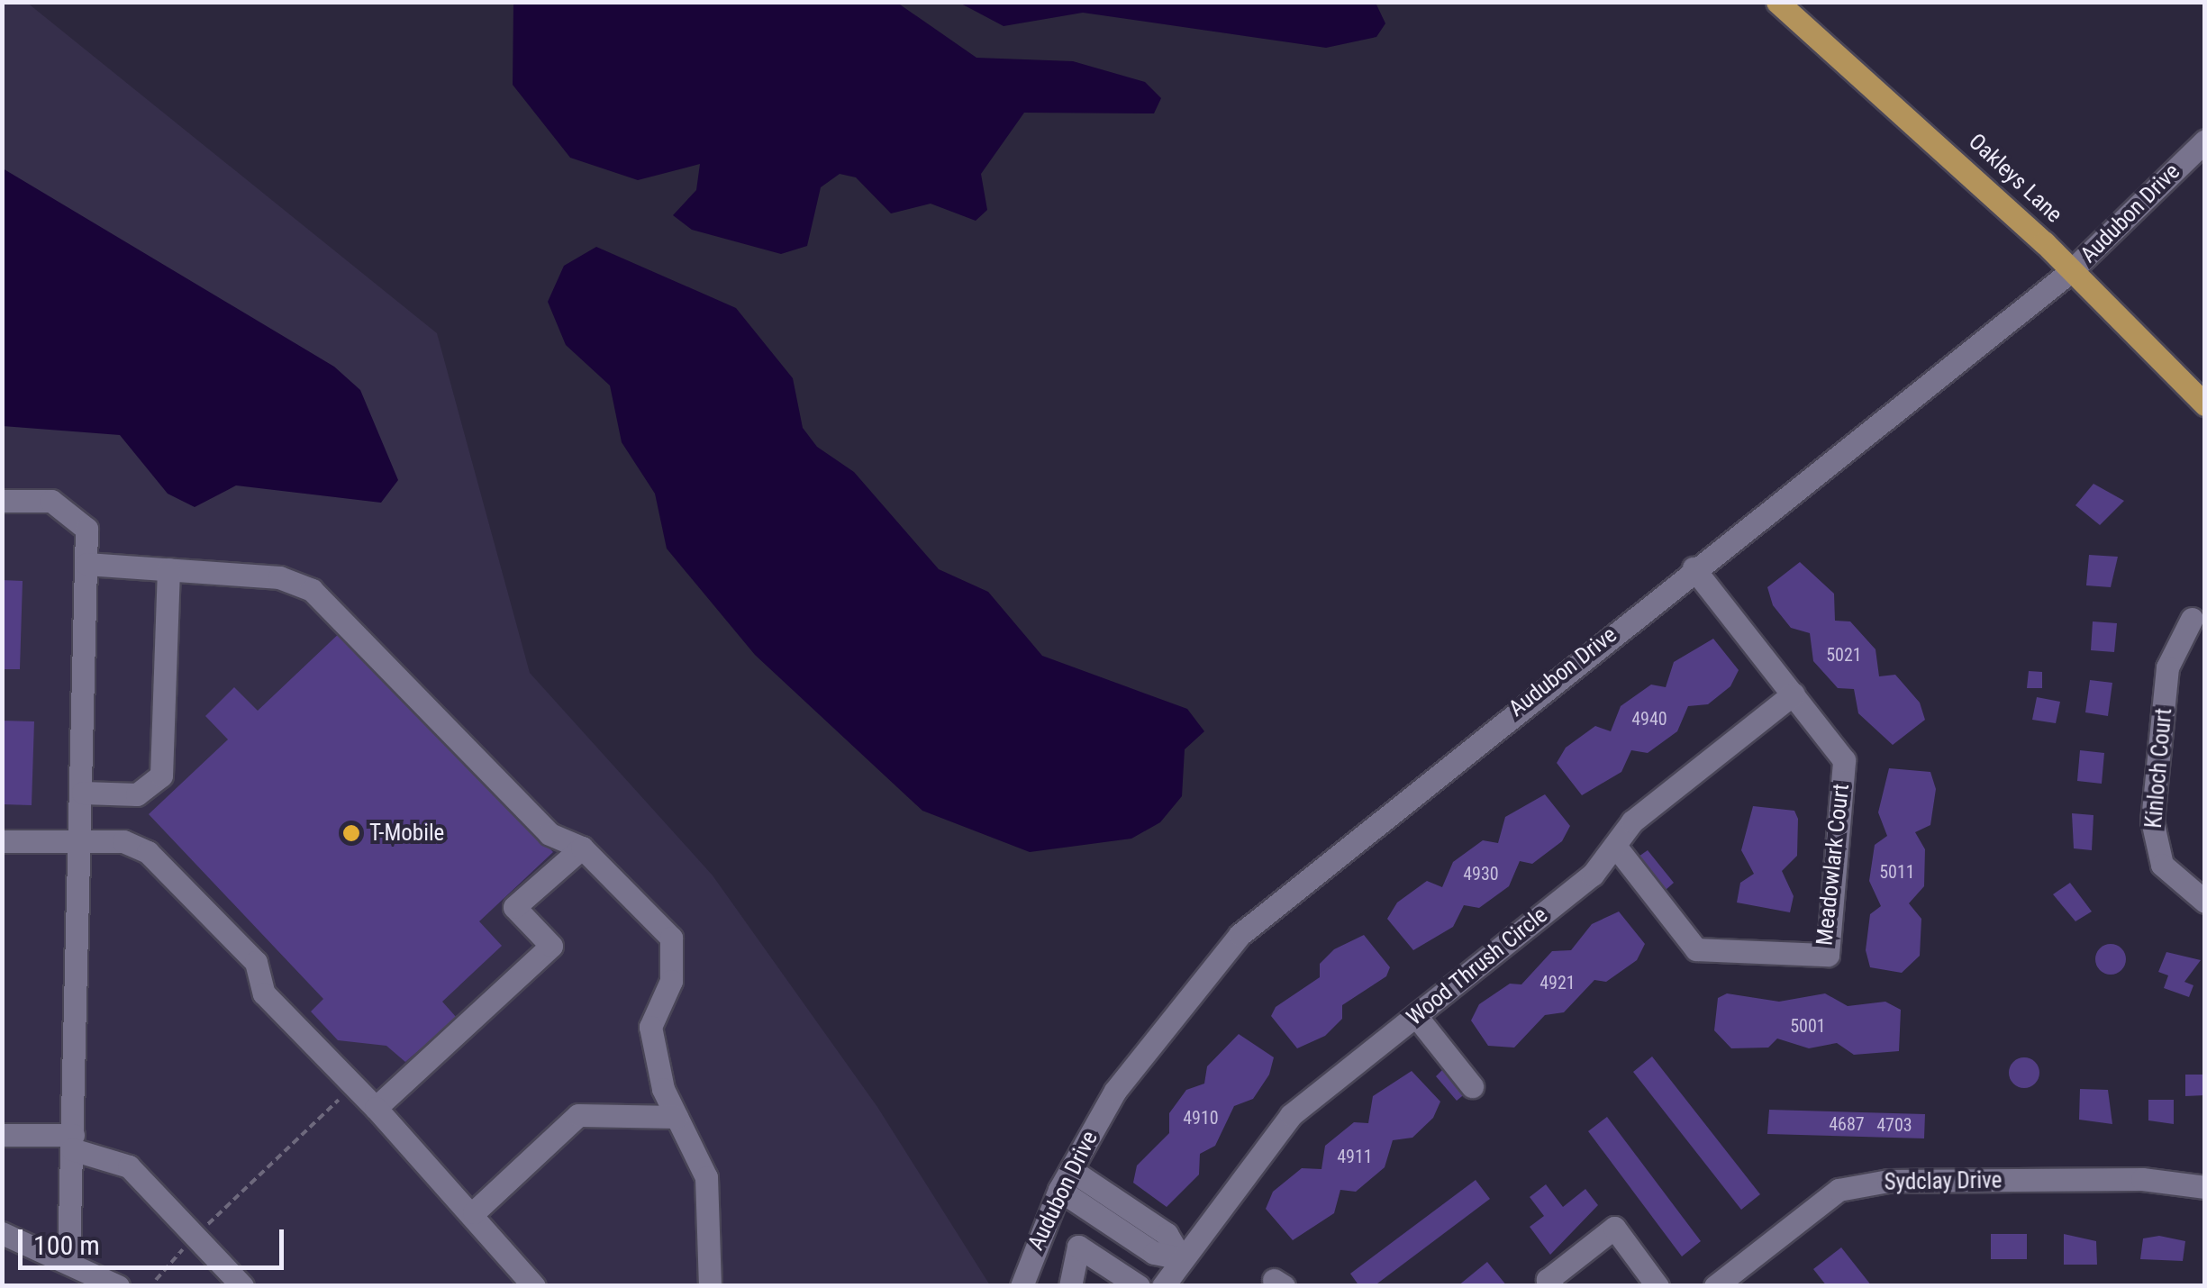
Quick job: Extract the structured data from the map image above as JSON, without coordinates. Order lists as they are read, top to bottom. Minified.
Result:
{"streets":{"main road":["Oakleys Lane"],"street":["Audubon Drive","Kinloch Court","Meadowlark Court","Wood Thrush Circle","Sydclay Drive"]},"crossings":[["Oakleys Lane","Audubon Drive"],["Audubon Drive","Meadowlark Court"],["Meadowlark Court","Wood Thrush Circle"]],"places":["T-Mobile"],"house_numbers":["5021","4940","5011","4930","4921","5001","4910","4687","4703","4911"],"scale_bar":"100 m"}
